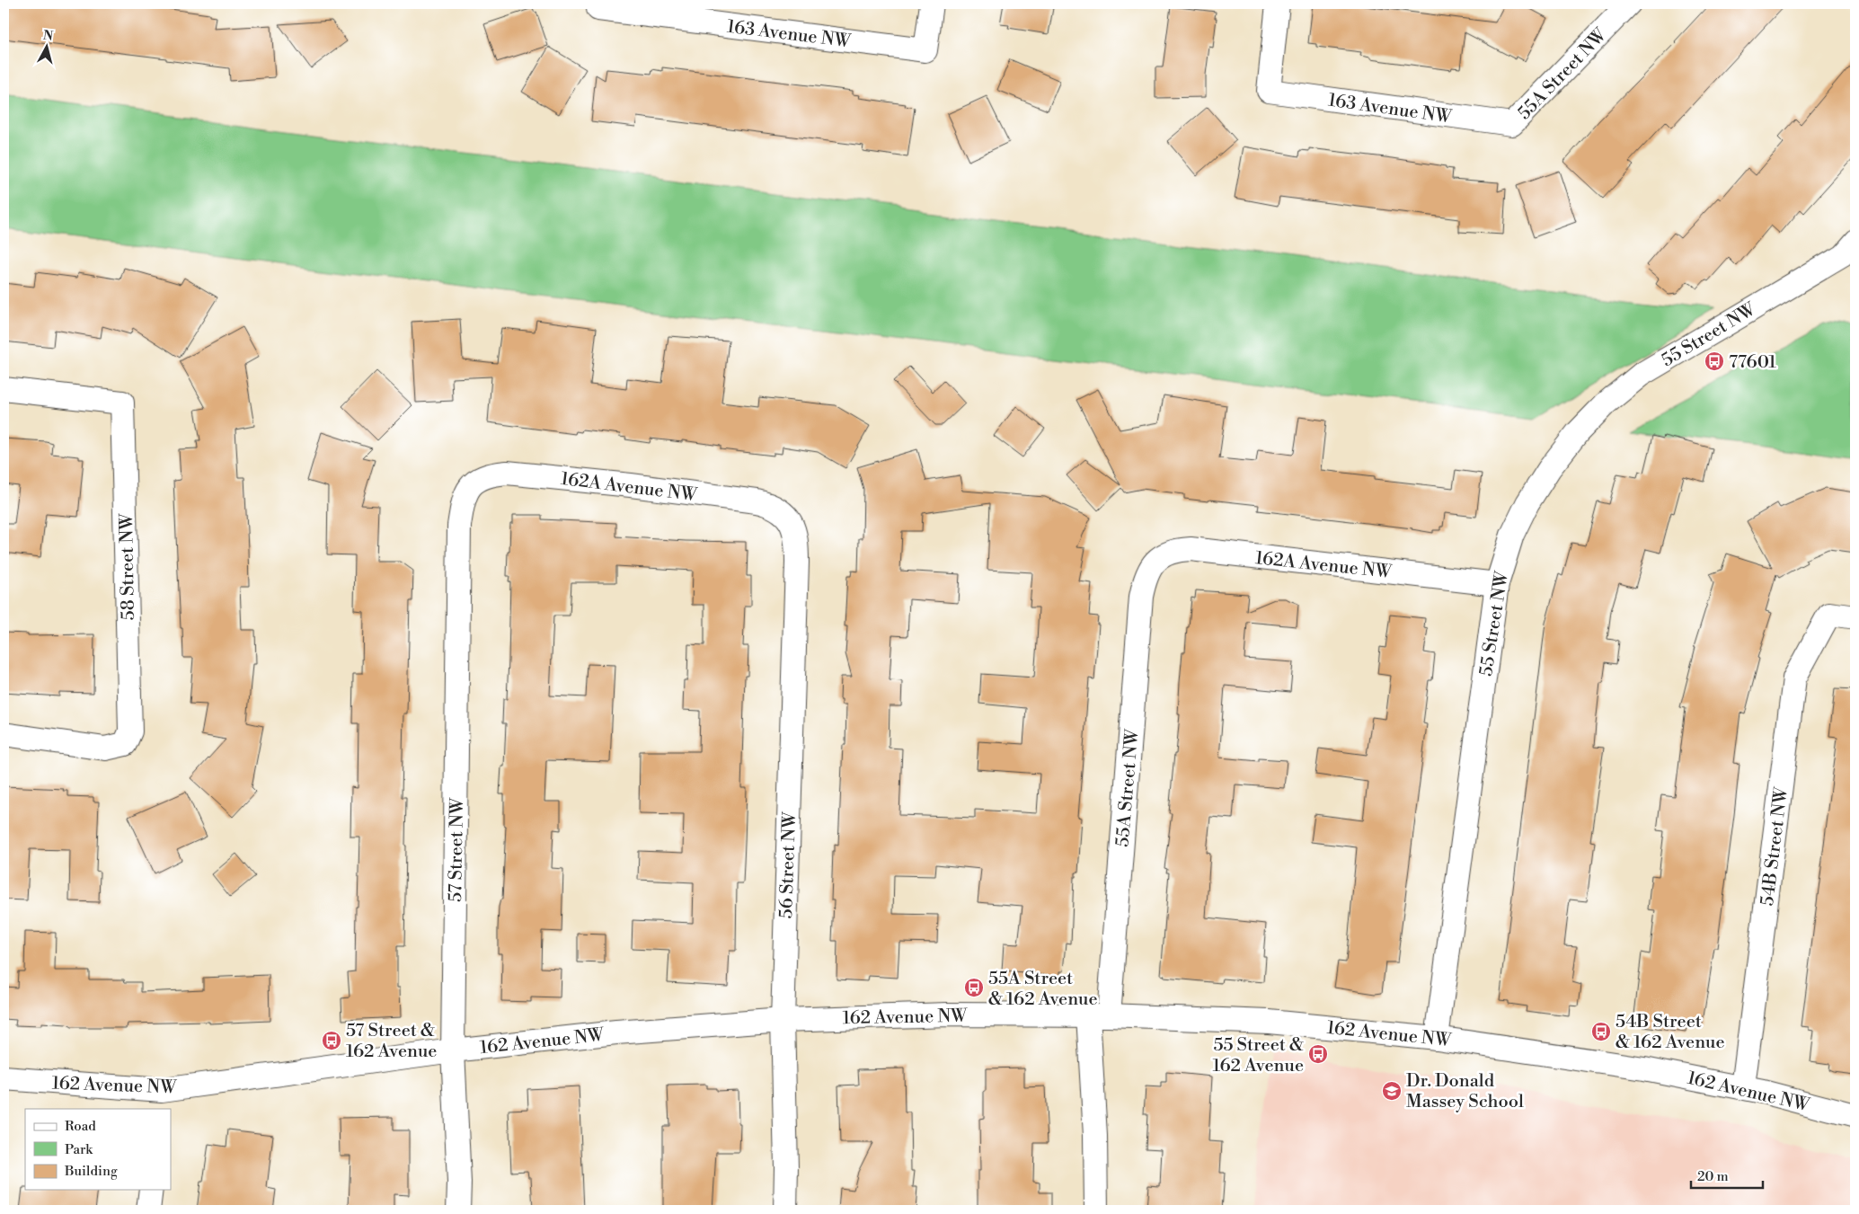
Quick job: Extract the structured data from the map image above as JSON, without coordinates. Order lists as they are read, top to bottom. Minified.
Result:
{"streets":{"street":["163 Avenue NW","55A Street NW","55 Street NW","162A Avenue NW","58 Street NW","54B Street NW","57 Street NW","56 Street NW","162 Avenue NW"]},"crossings":[["163 Avenue NW","55A Street NW"],["55A Street NW","162A Avenue NW"],["55A Street NW","162 Avenue NW"],["55 Street NW","162A Avenue NW"],["55 Street NW","162 Avenue NW"],["162A Avenue NW","57 Street NW"],["162A Avenue NW","56 Street NW"],["54B Street NW","162 Avenue NW"],["57 Street NW","162 Avenue NW"],["56 Street NW","162 Avenue NW"]],"places":{"bus stop":["77601","55A Street & 162 Avenue","54B Street & 162 Avenue","57 Street & 162 Avenue","55 Street & 162 Avenue"],"school or university":["Dr. Donald Massey School"]},"legend":["Road","Park","Building"],"scale_bar":"20 m","north":"top"}
